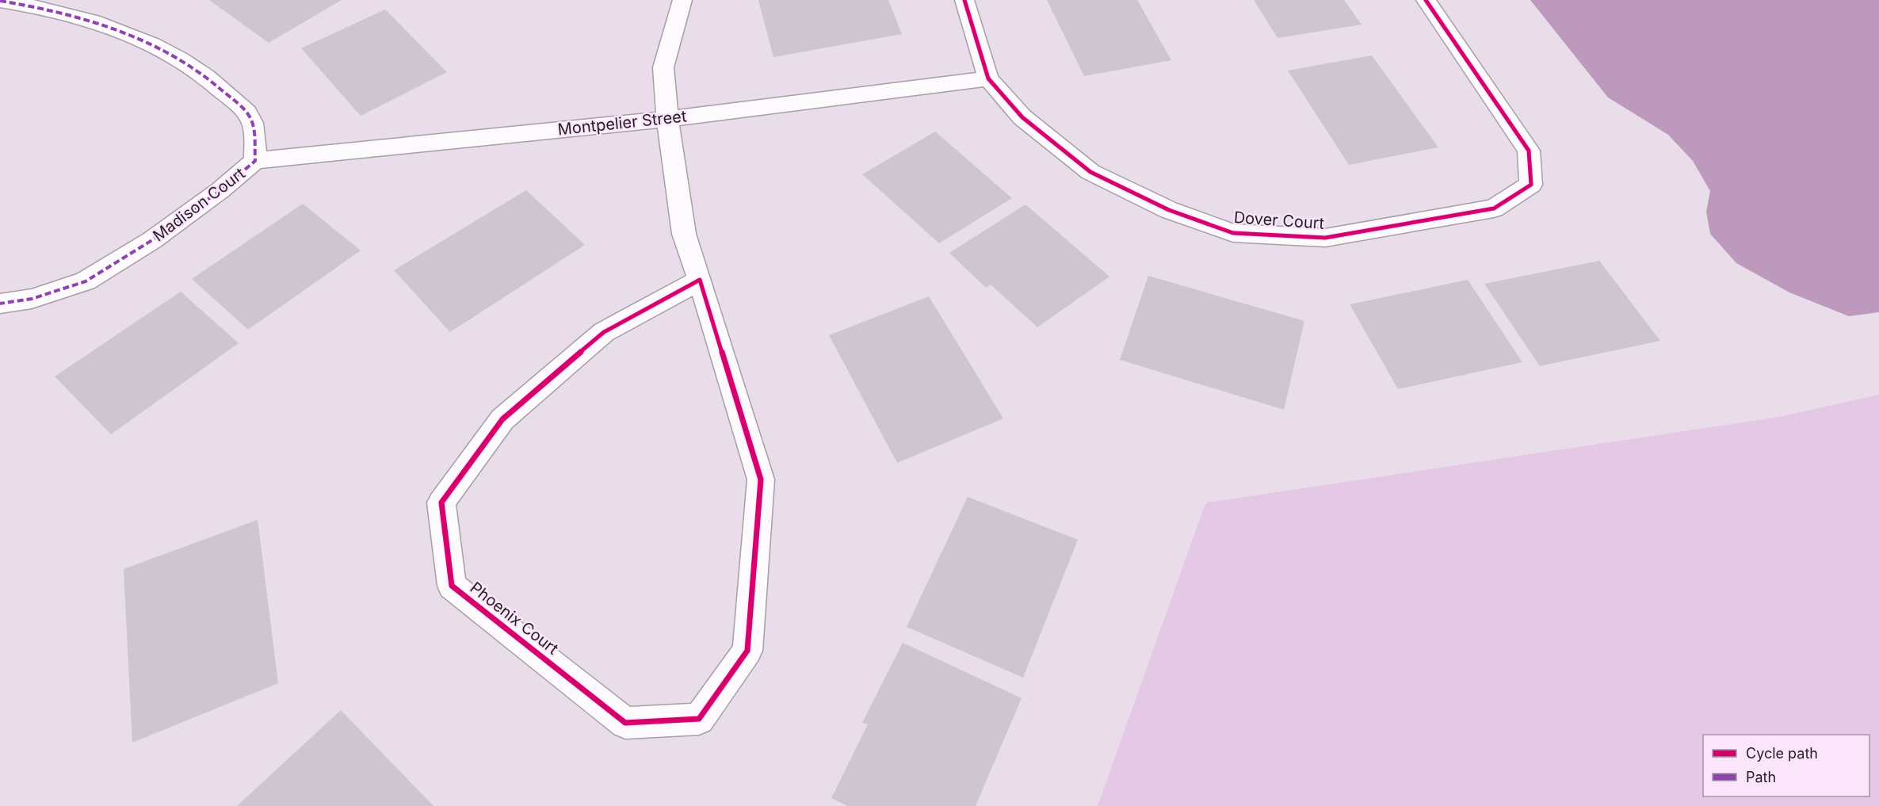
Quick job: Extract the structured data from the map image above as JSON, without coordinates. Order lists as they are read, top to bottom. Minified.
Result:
{"streets":{"street":["Montpelier Street","Madison Court","Dover Court","Phoenix Court"]},"crossings":[["Montpelier Street","Madison Court"],["Montpelier Street","Dover Court"],["Montpelier Street","Phoenix Court"]],"legend":["Cycle path","Path"]}
